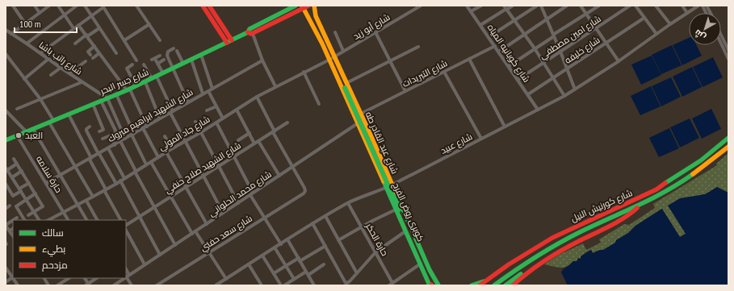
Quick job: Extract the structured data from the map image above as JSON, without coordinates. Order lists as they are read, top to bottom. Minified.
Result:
{"streets":{"main road":["شارع جسر البحر","شارع عبد القادر طه","شارع كورنيش النيل","كوبرى روض الفرج"],"street":["شارع أبو زيد","شارع امين مصطفي","شارع خليفه","شارع كوبانيه المياه","شارع راتب باشا","شارع التبريدات","شارع الشهيد ابراهيم مبروك","شارع جاد المولي","شارع عبيد","شارع الشهيد صلاح حنفي","حارة سلامه","شارع محمد الحلواني","شارع سعد حفني","حارة الحكر"]},"crossings":[["شارع أبو زيد","شارع جاد المولي"],["شارع أبو زيد","شارع عبد القادر طه"],["شارع امين مصطفي","شارع كوبانيه المياه"],["شارع خليفه","شارع كوبانيه المياه"],["شارع كوبانيه المياه","شارع التبريدات"],["شارع كوبانيه المياه","شارع عبيد"],["شارع راتب باشا","شارع جسر البحر"],["شارع التبريدات","شارع عبد القادر طه"],["شارع جسر البحر","شارع عبد القادر طه"],["شارع جسر البحر","حارة سلامه"],["شارع الشهيد ابراهيم مبروك","حارة سلامه"],["شارع جاد المولي","شارع عبد القادر طه"],["شارع جاد المولي","حارة سلامه"],["شارع عبد القادر طه","شارع عبيد"],["شارع عبد القادر طه","شارع محمد الحلواني"],["شارع عبد القادر طه","كوبرى روض الفرج"],["شارع عبيد","حارة الحكر"],["شارع محمد الحلواني","شارع سعد حفني"]],"places":["العبد"],"legend":["سالك","بطيء","مزدحم"],"scale_bar":"100 m","north":"bottom left"}
